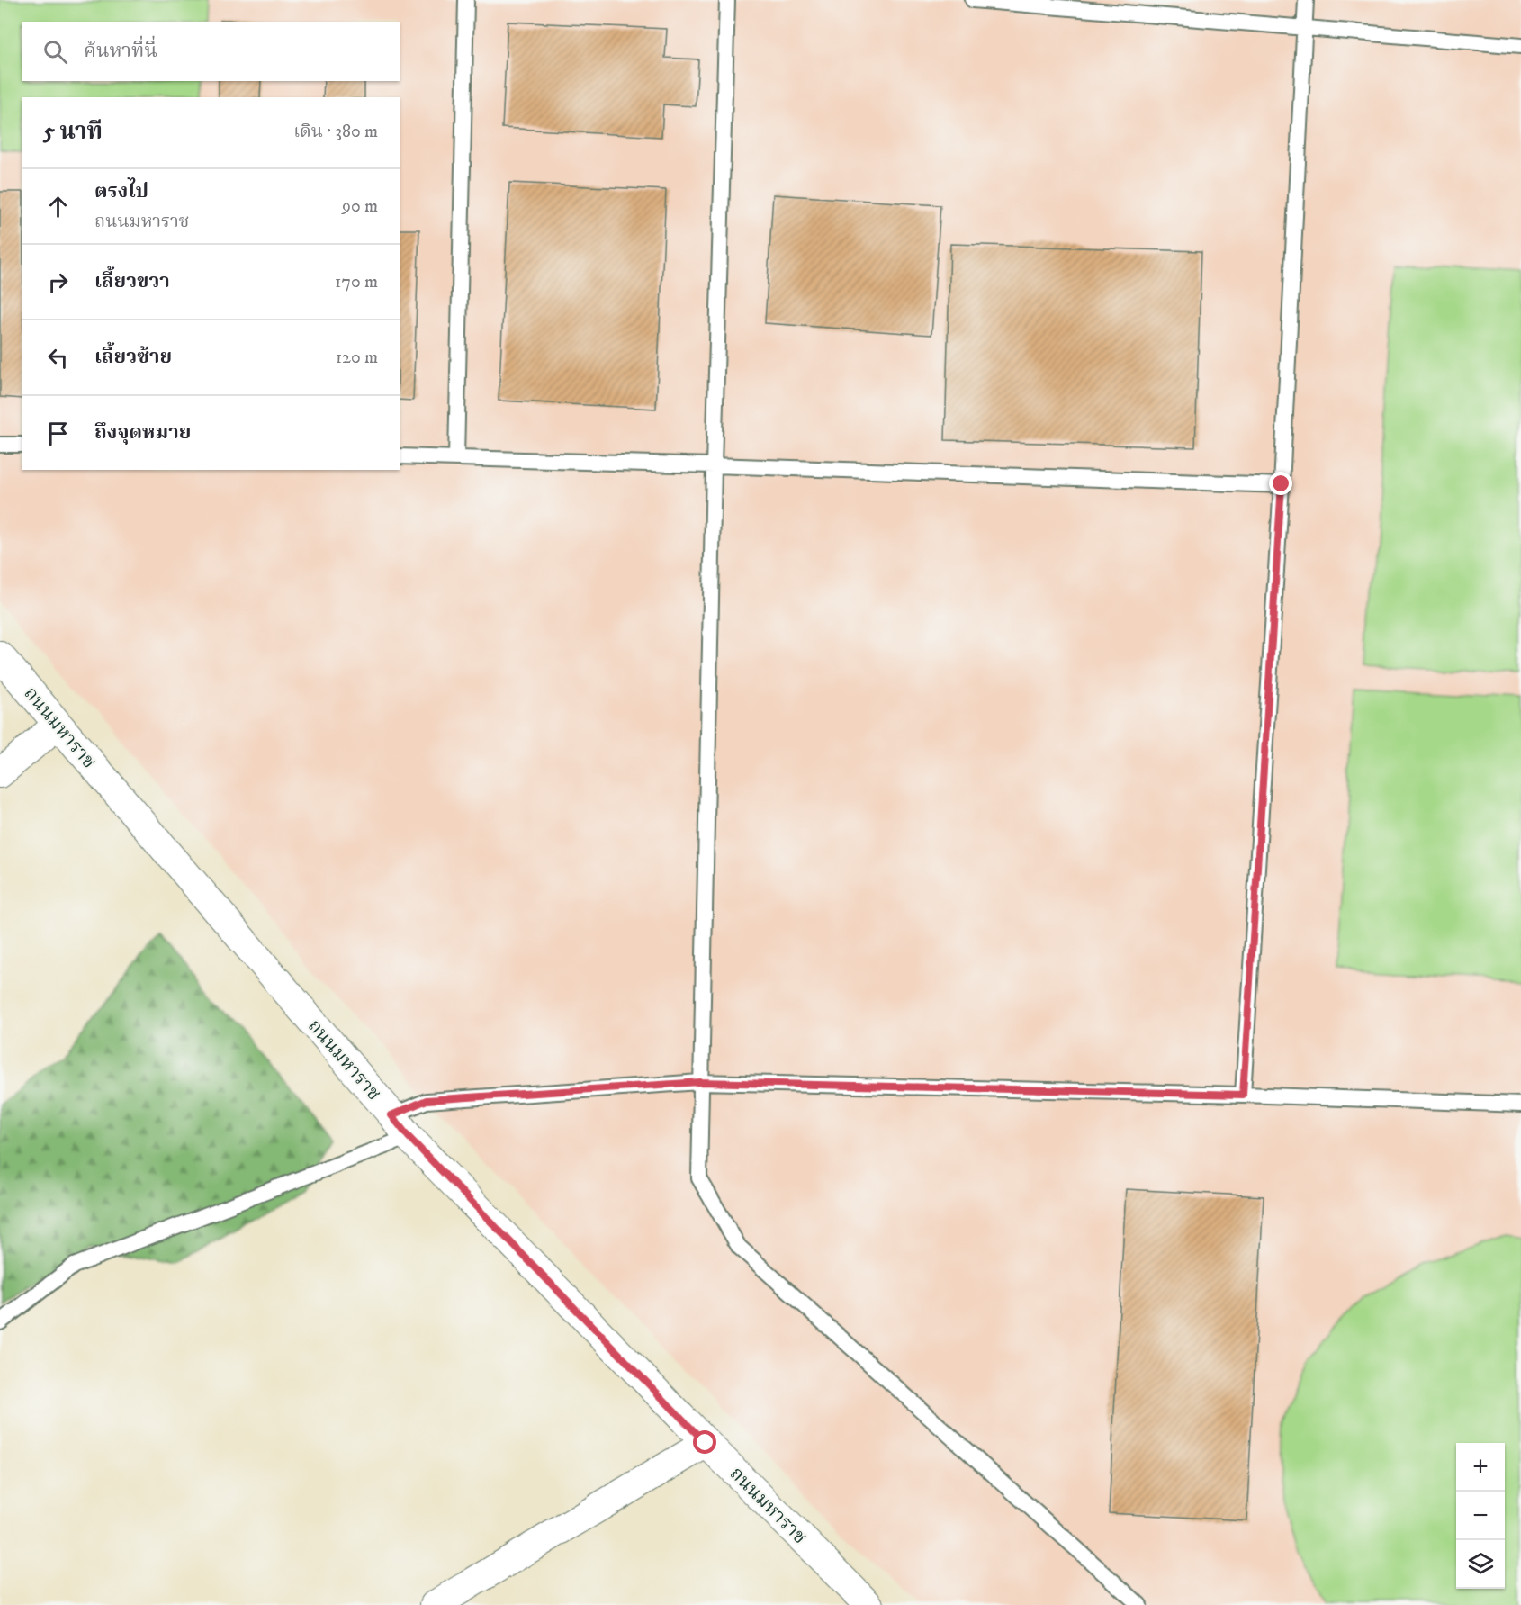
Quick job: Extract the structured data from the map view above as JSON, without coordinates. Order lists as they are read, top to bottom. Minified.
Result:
{"streets":{"street":["ถนนมหาราช"]},"page":{"search":"ค้นหาที่นี่","heading":["5 นาที","เดิน · 380 m"],"list":[["ตรงไป","ถนนมหาราช","90 m"],["เลี้ยวขวา","170 m"],["เลี้ยวซ้าย","120 m"],"ถึงจุดหมาย"],"map_buttons":["+","−"]}}
